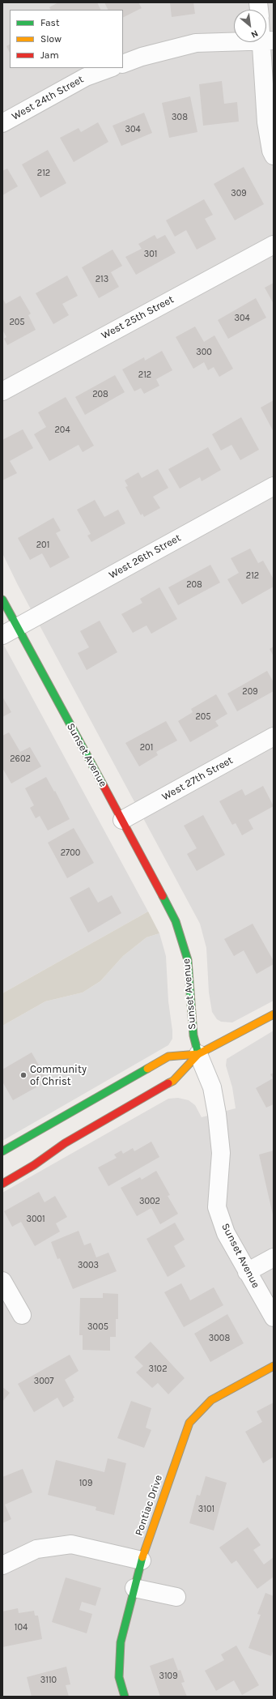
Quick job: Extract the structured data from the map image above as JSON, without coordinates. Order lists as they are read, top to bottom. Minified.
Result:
{"streets":{"street":["West 24th Street","West 25th Street","West 26th Street","Sunset Avenue","West 27th Street","Pontiac Drive"]},"crossings":[["West 26th Street","Sunset Avenue"],["Sunset Avenue","West 27th Street"]],"places":["Community of Christ"],"house_numbers":["308","304","212","309","301","213","304","205","300","212","208","204","201","212","208","209","205","201","2602","2700","3002","3001","3003","3005","3008","3102","3007","109","3101","104","3109","3110"],"legend":["Fast","Slow","Jam"],"north":"bottom right"}
